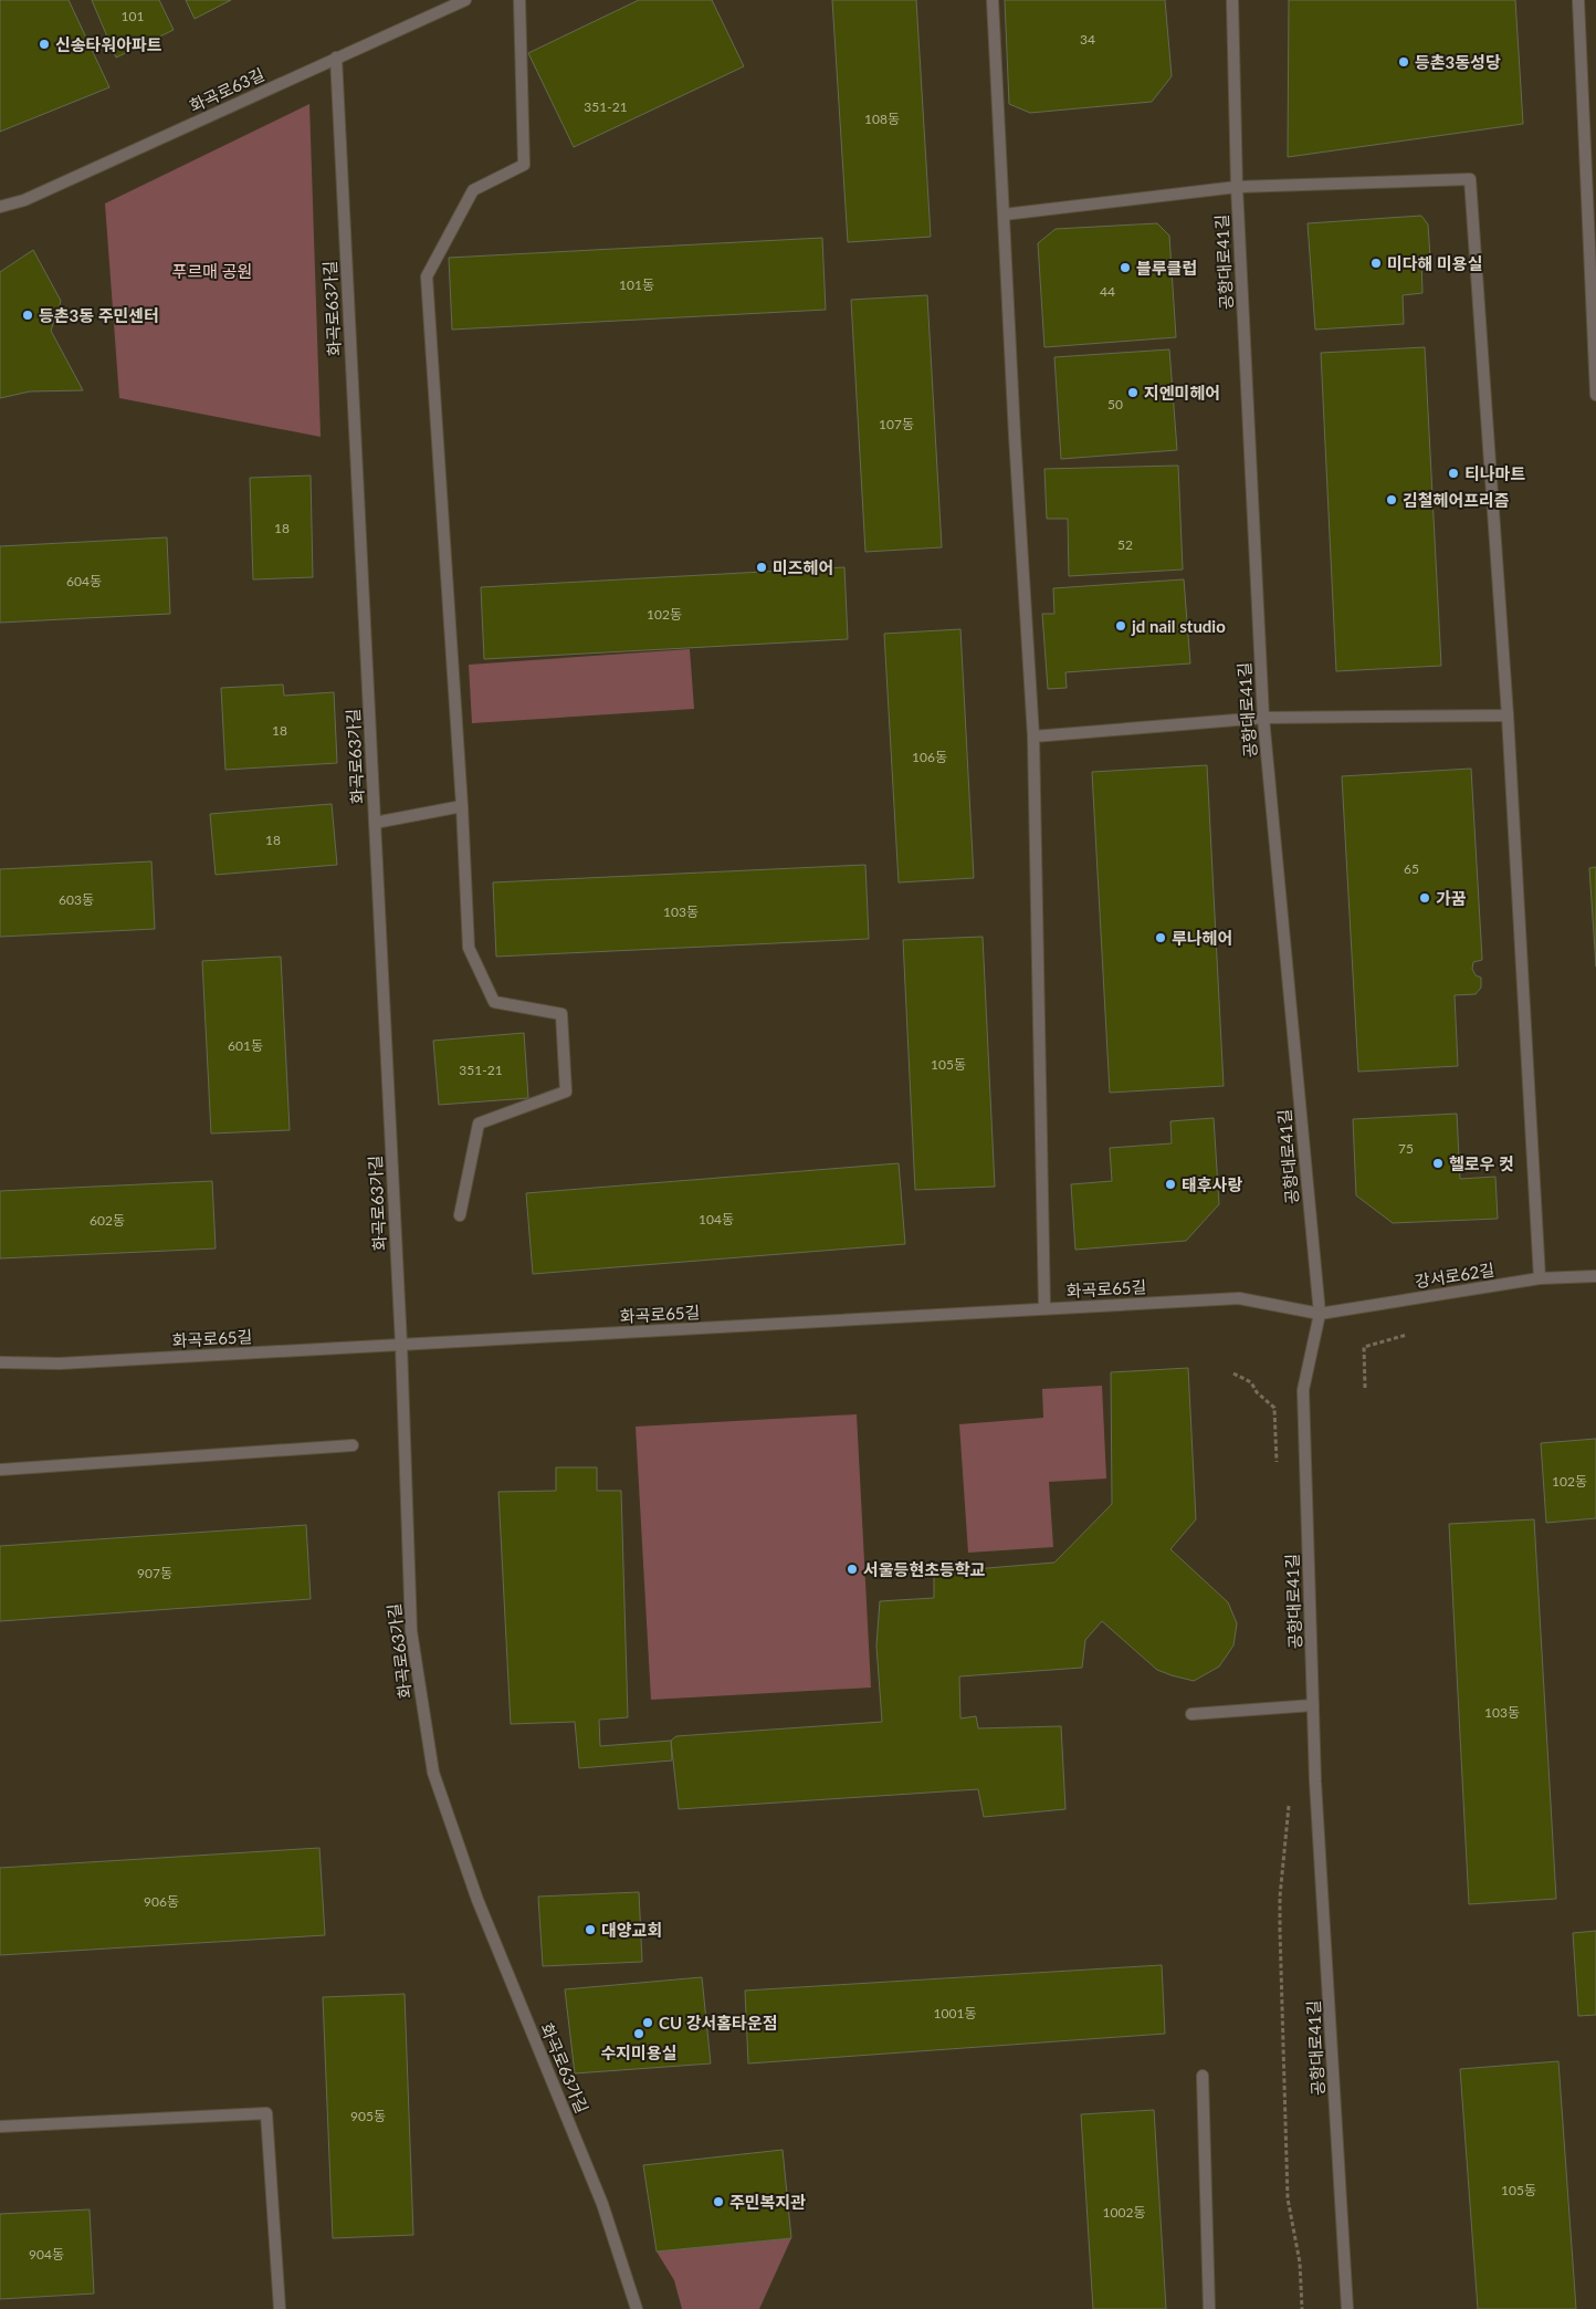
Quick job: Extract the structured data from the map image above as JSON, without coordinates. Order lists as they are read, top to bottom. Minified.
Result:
{"streets":{"street":["화곡로63길","공항대로41길","화곡로63가길","강서로62길","화곡로65길"]},"crossings":[["화곡로63길","화곡로63가길"],["공항대로41길","강서로62길"],["공항대로41길","화곡로65길"],["화곡로63가길","화곡로65길"],["강서로62길","화곡로65길"]],"parks":["푸르매 공원"],"places":["신송타워아파트","등촌3동성당","미다해 미용실","블루클럽","등촌3동 주민센터","지엔미헤어","티나마트","김철헤어프리즘","미즈헤어","jd nail studio","가꿈","루나헤어","헬로우 컷","태후사랑","서울등현초등학교","대양교회","CU 강서홈타운점","수지미용실","주민복지관"],"house_numbers":["101","34","351-21","108동","101동","44","50","107동","18","52","604동","102동","18","106동","18","65","603동","103동","601동","105동","351-21","75","104동","602동","102동","907동","103동","906동","1001동","905동","105동","1002동","904동"]}
